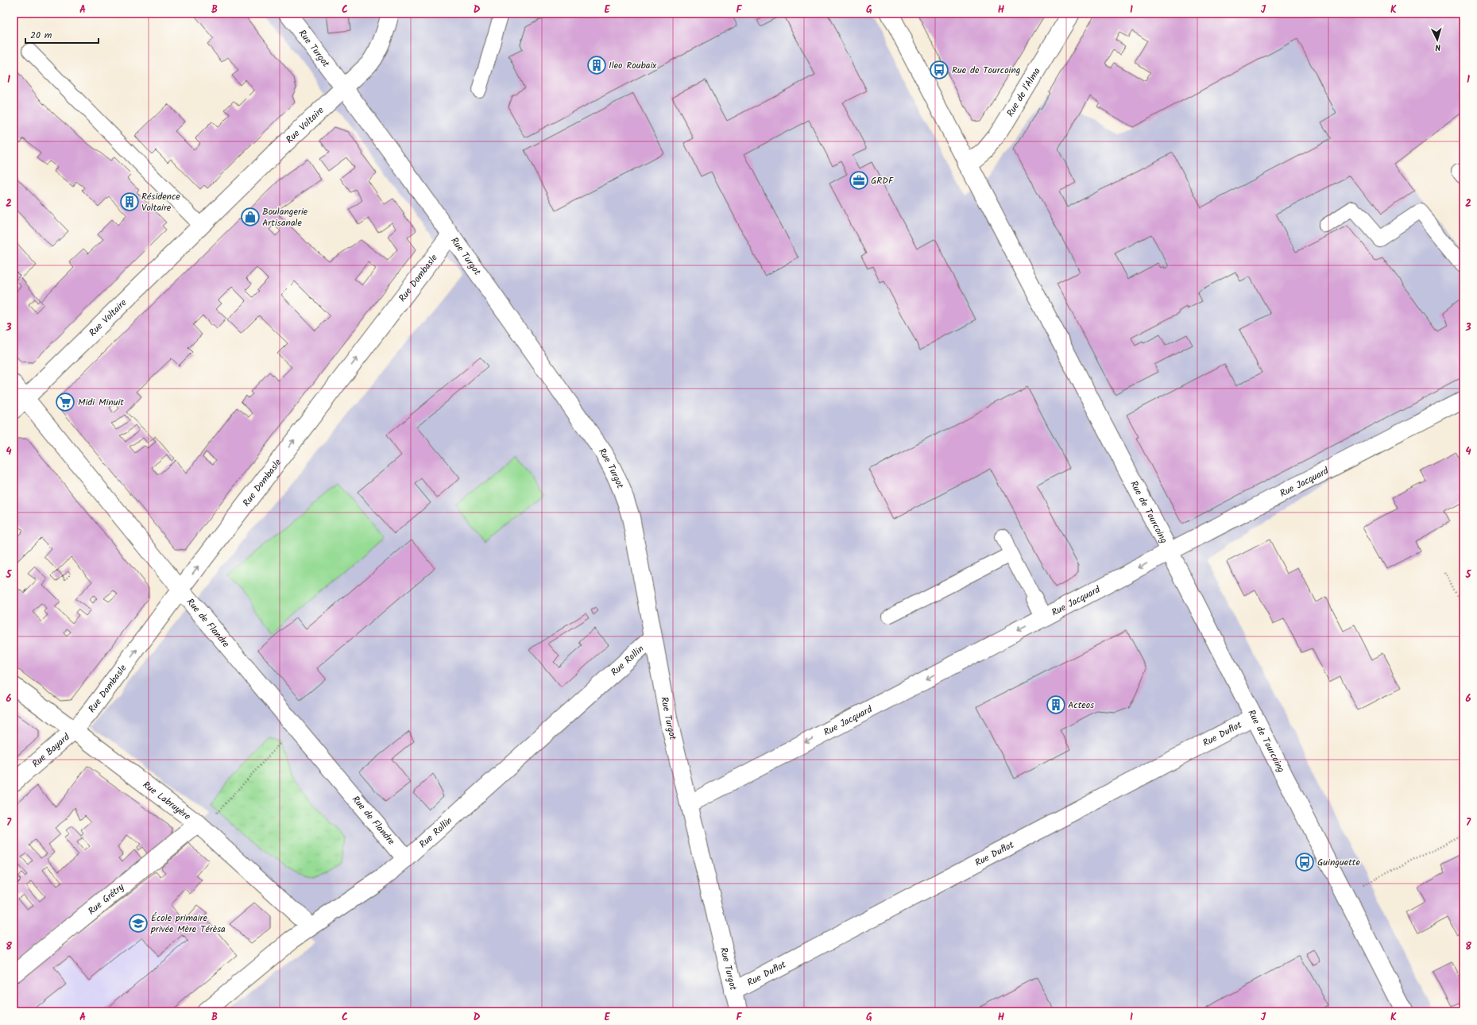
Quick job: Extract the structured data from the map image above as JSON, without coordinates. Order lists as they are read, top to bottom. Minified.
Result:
{"streets":{"street":["Rue Turgot","Rue de l'Alma","Rue Voltaire","Rue Dombasle","Rue Jacquard","Rue de Tourcoing","Rue de Flandre","Rue Rollin","Rue Duflot","Rue Bayard","Rue Labruyère","Rue Grétry"]},"crossings":[["Rue Turgot","Rue Voltaire"],["Rue Turgot","Rue Dombasle"],["Rue Turgot","Rue Jacquard"],["Rue Turgot","Rue Rollin"],["Rue Turgot","Rue Duflot"],["Rue de l'Alma","Rue de Tourcoing"],["Rue Voltaire","Rue de Flandre"],["Rue Dombasle","Rue de Flandre"],["Rue Dombasle","Rue Bayard"],["Rue Dombasle","Rue Labruyère"],["Rue Jacquard","Rue de Tourcoing"],["Rue de Tourcoing","Rue Duflot"],["Rue de Flandre","Rue Rollin"],["Rue Rollin","Rue Labruyère"],["Rue Bayard","Rue Labruyère"],["Rue Labruyère","Rue Grétry"]],"one_way":["Rue Dombasle","Rue Jacquard"],"places":{"building":["Ileo Roubaix","Résidence Voltaire","Acteos"],"bus stop":["Rue de Tourcoing","Guinguette"],"office":["GRDF"],"shop":["Boulangerie Artisanale"],"supermarket":["Midi Minuit"],"school or university":["École primaire privée Mère Térèsa"]},"scale_bar":"20 m","north":"bottom","grid":{"columns":["A","B","C","D","E","F","G","H","I","J","K"],"rows":["1","2","3","4","5","6","7","8"]}}
